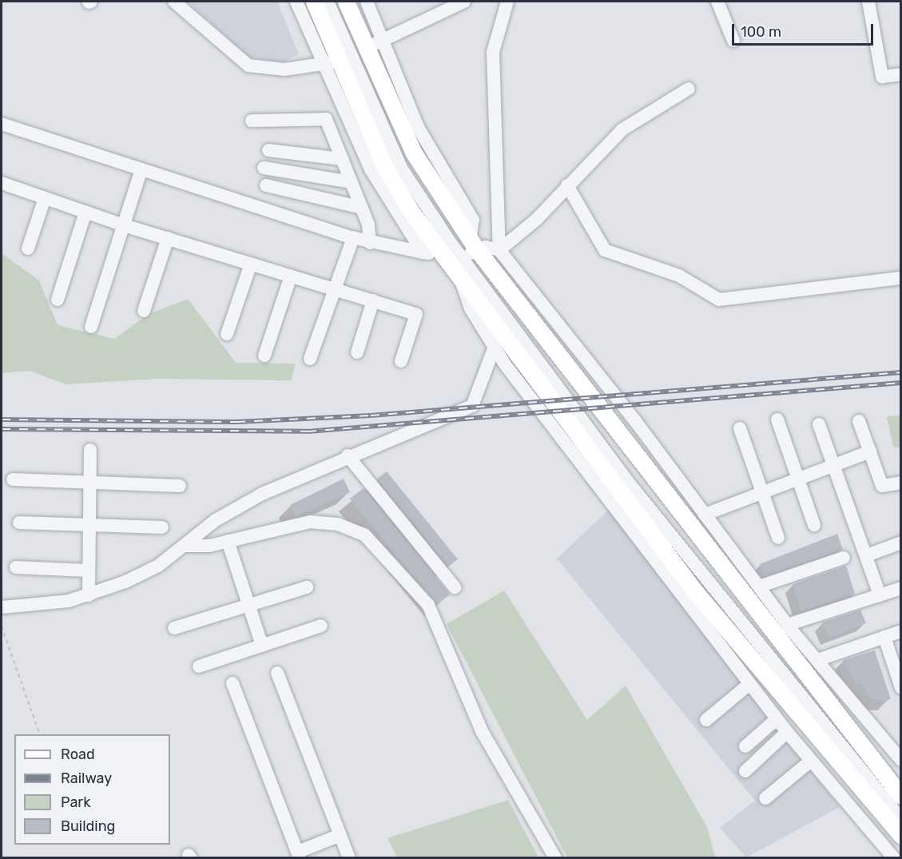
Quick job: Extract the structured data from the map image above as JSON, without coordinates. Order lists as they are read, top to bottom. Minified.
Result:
{"legend":["Road","Railway","Park","Building"],"scale_bar":"100 m"}
